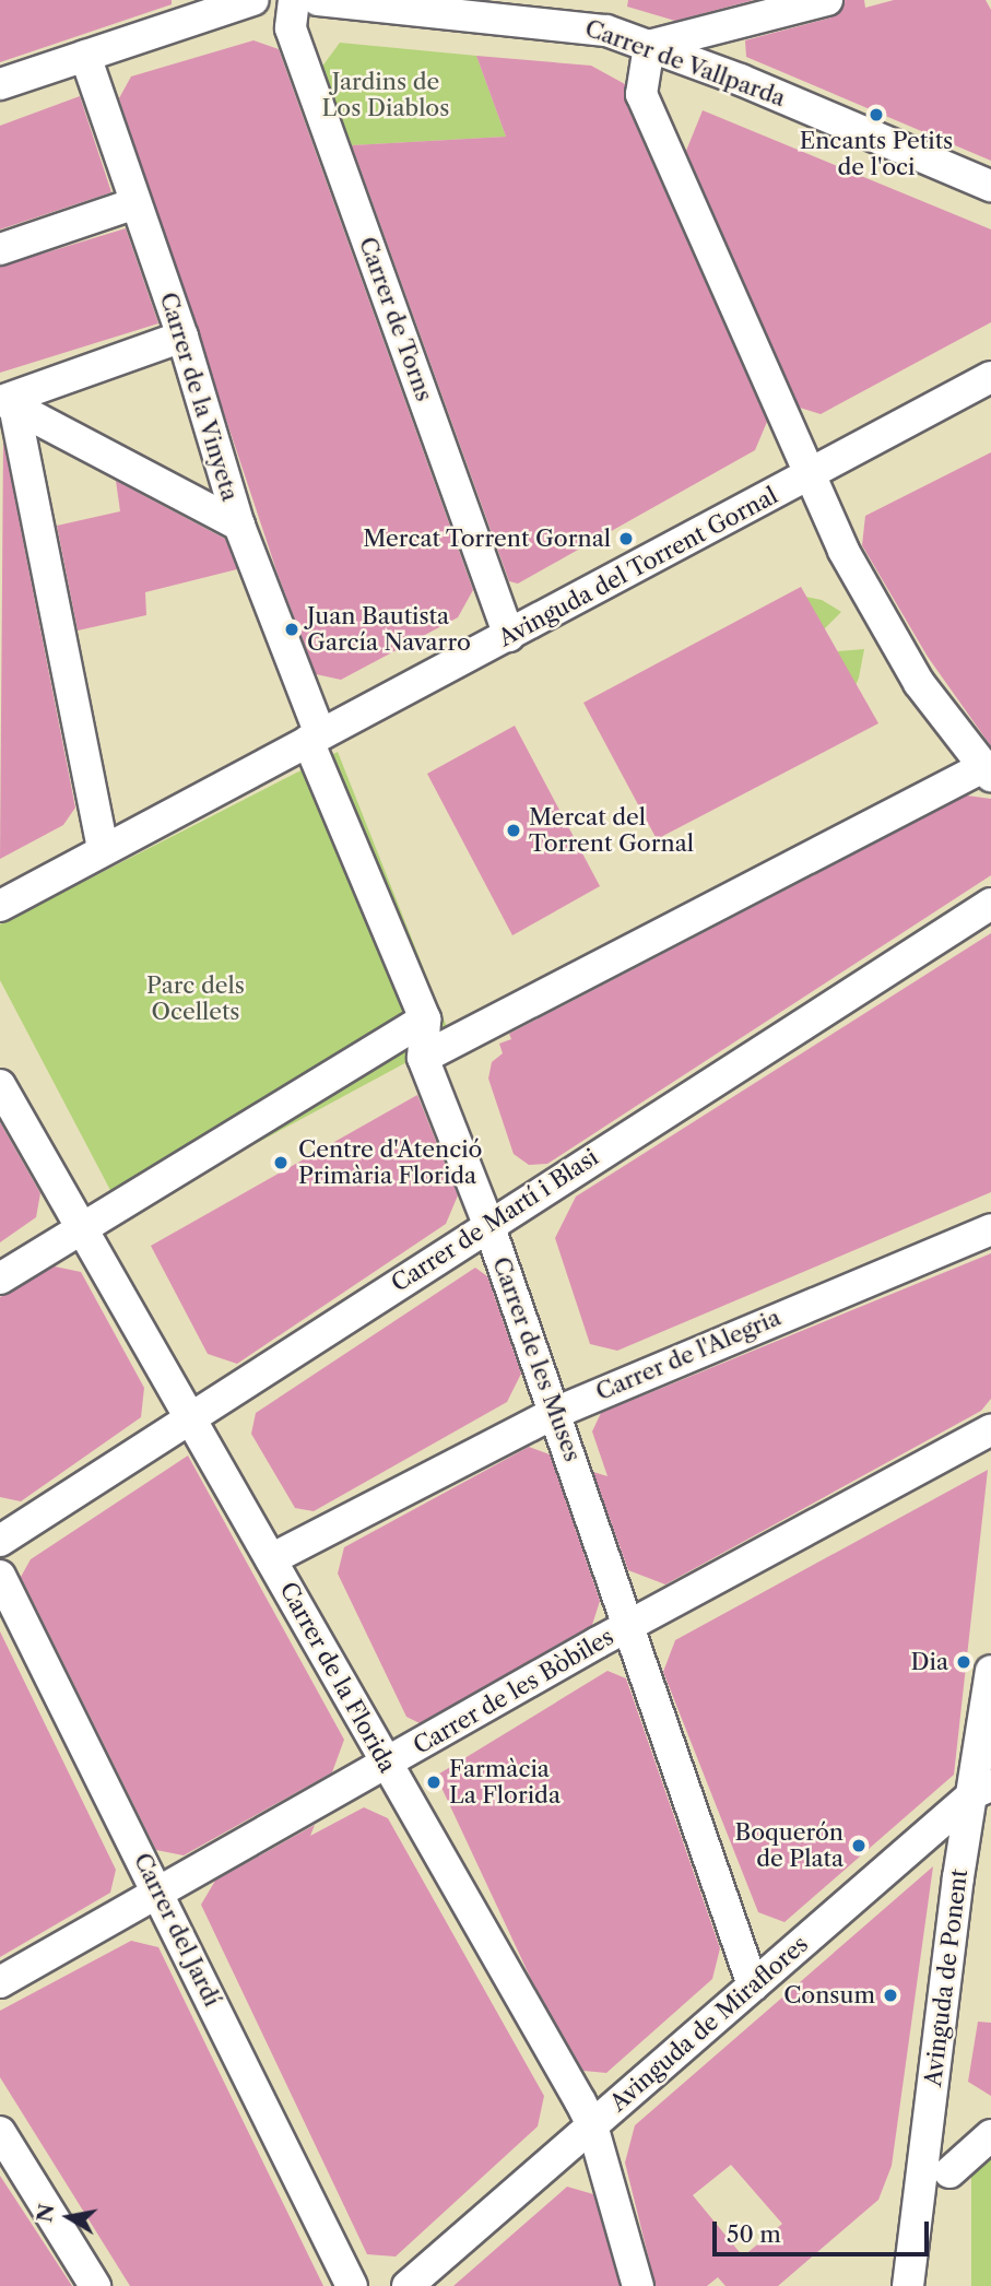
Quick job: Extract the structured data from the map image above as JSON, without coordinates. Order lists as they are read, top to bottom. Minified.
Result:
{"streets":{"street":["Carrer de Vallparda","Carrer de Torns","Carrer de la Vinyeta","Avinguda del Torrent Gornal","Carrer de Martí i Blasi","Carrer de l'Alegria","Carrer de les Muses","Carrer de la Florida","Carrer de les Bòbiles","Carrer del Jardí","Avinguda de Ponent","Avinguda de Miraflores"]},"crossings":[["Carrer de Torns","Avinguda del Torrent Gornal"],["Carrer de la Vinyeta","Avinguda del Torrent Gornal"],["Carrer de la Vinyeta","Carrer de les Muses"],["Avinguda del Torrent Gornal","Carrer de les Muses"],["Carrer de Martí i Blasi","Carrer de les Muses"],["Carrer de Martí i Blasi","Carrer de la Florida"],["Carrer de l'Alegria","Carrer de les Muses"],["Carrer de l'Alegria","Carrer de la Florida"],["Carrer de les Muses","Carrer de les Bòbiles"],["Carrer de les Muses","Avinguda de Miraflores"],["Carrer de la Florida","Carrer de les Bòbiles"],["Carrer de la Florida","Avinguda de Miraflores"],["Carrer de les Bòbiles","Carrer del Jardí"],["Avinguda de Ponent","Avinguda de Miraflores"]],"parks":["Jardins de Los Diablos","Parc dels Ocellets"],"places":["Encants Petits de l'oci","Mercat Torrent Gornal","Juan Bautista García Navarro","Mercat del Torrent Gornal","Centre d'Atenció Primària Florida","Dia","Farmàcia La Florida","Boquerón de Plata","Consum"],"scale_bar":"50 m","north":"left"}
